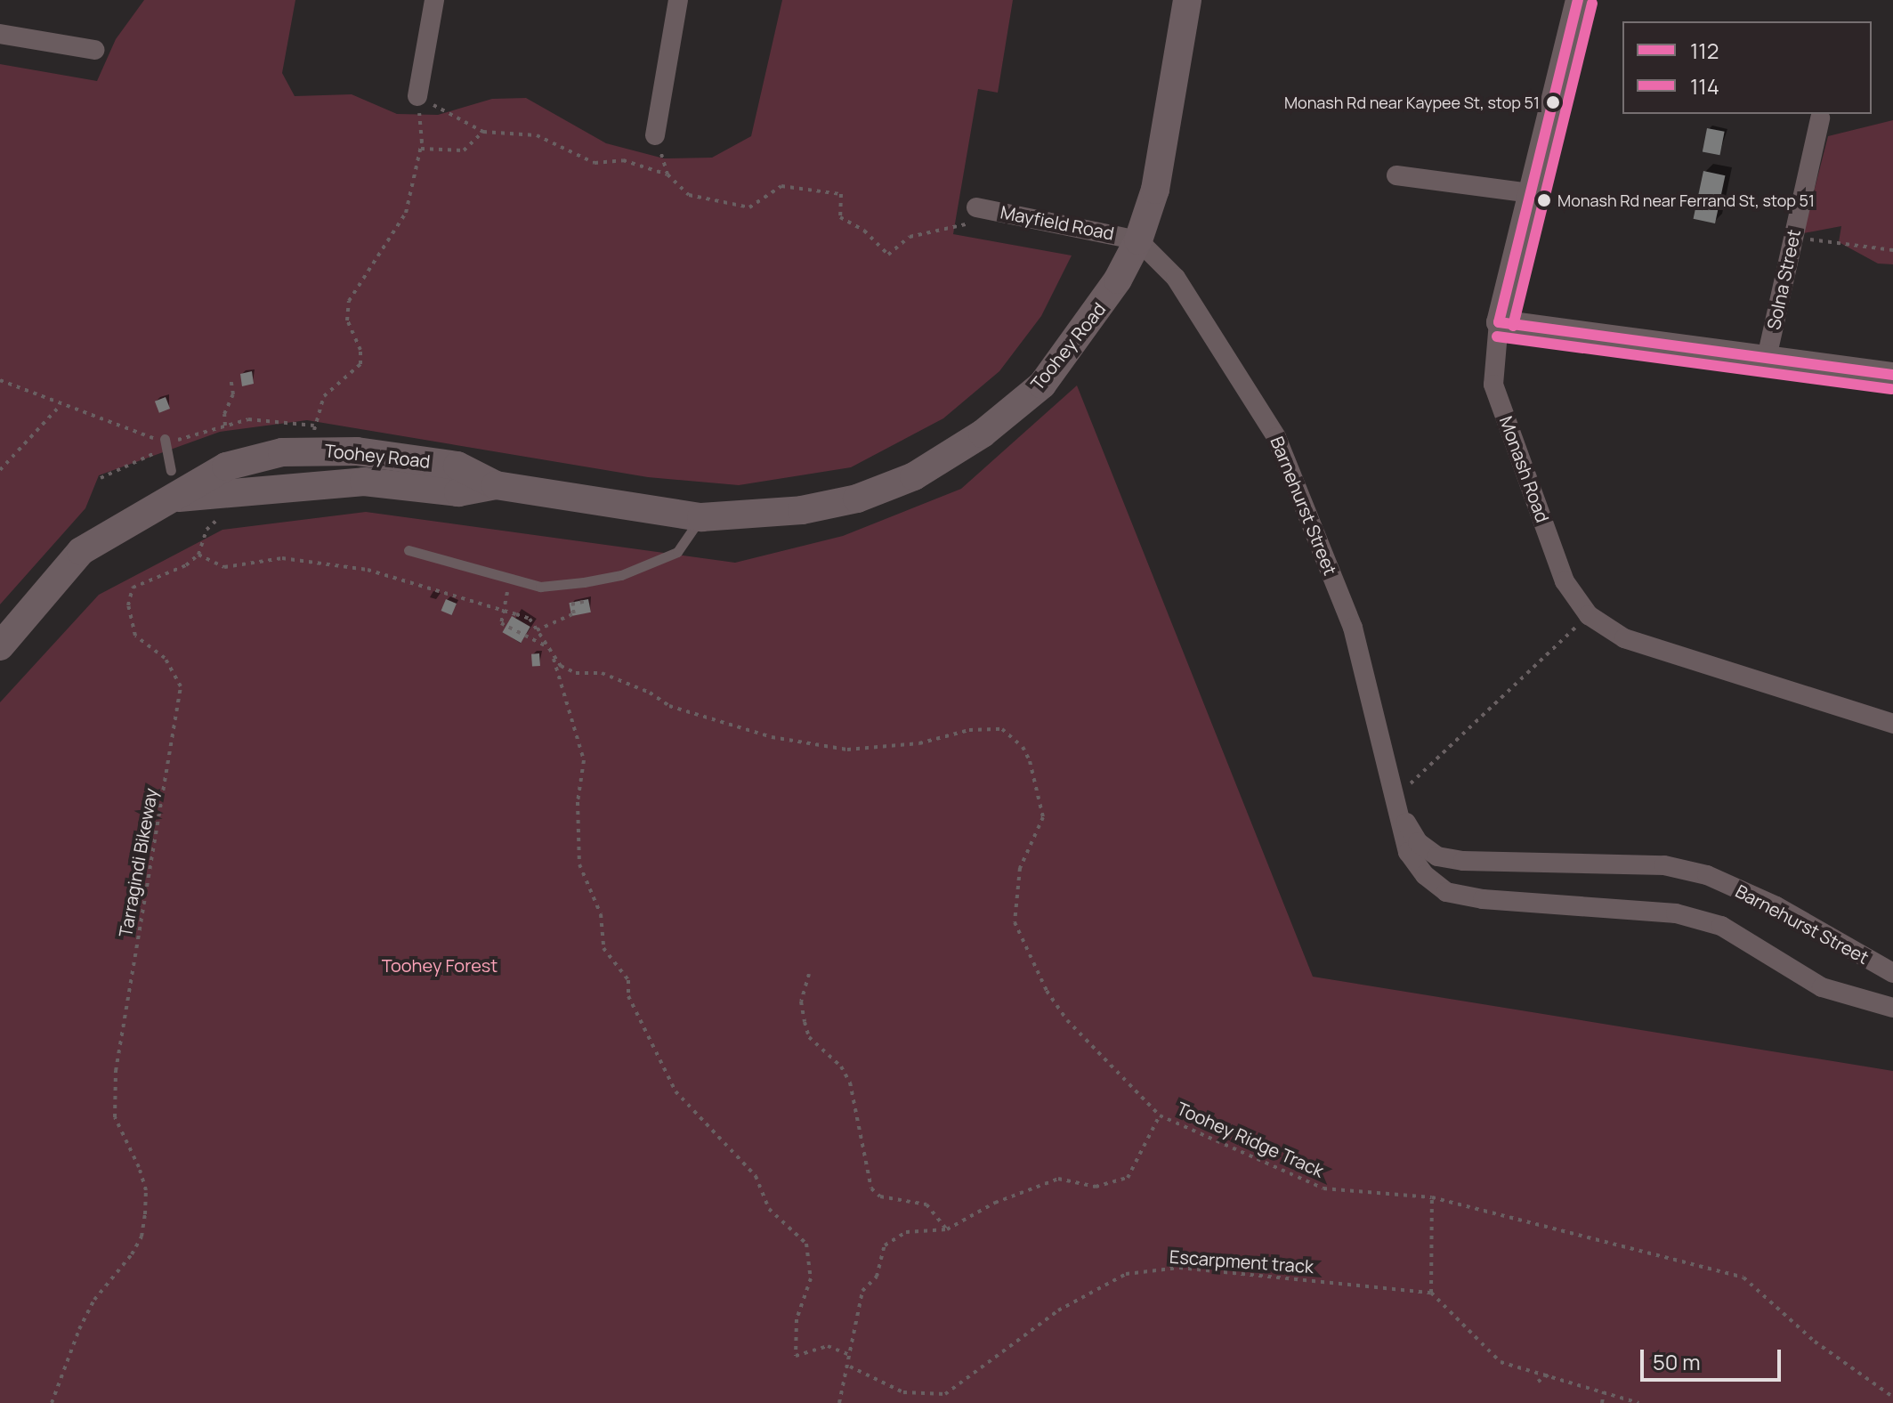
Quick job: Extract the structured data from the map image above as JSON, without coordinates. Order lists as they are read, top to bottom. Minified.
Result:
{"streets":{"main road":["Toohey Road"],"street":["Mayfield Road","Solna Street","Monash Road","Barnehurst Street"],"path":["Tarragindi Bikeway","Toohey Ridge Track","Escarpment track"]},"crossings":[["Mayfield Road","Toohey Road"],["Mayfield Road","Barnehurst Street"],["Toohey Road","Barnehurst Street"]],"parks":["Toohey Forest"],"places":["Monash Rd near Kaypee St, stop 51","Monash Rd near Ferrand St, stop 51"],"lines":["transit line 112","transit line 114"],"legend":["112","114"],"scale_bar":"50 m"}
